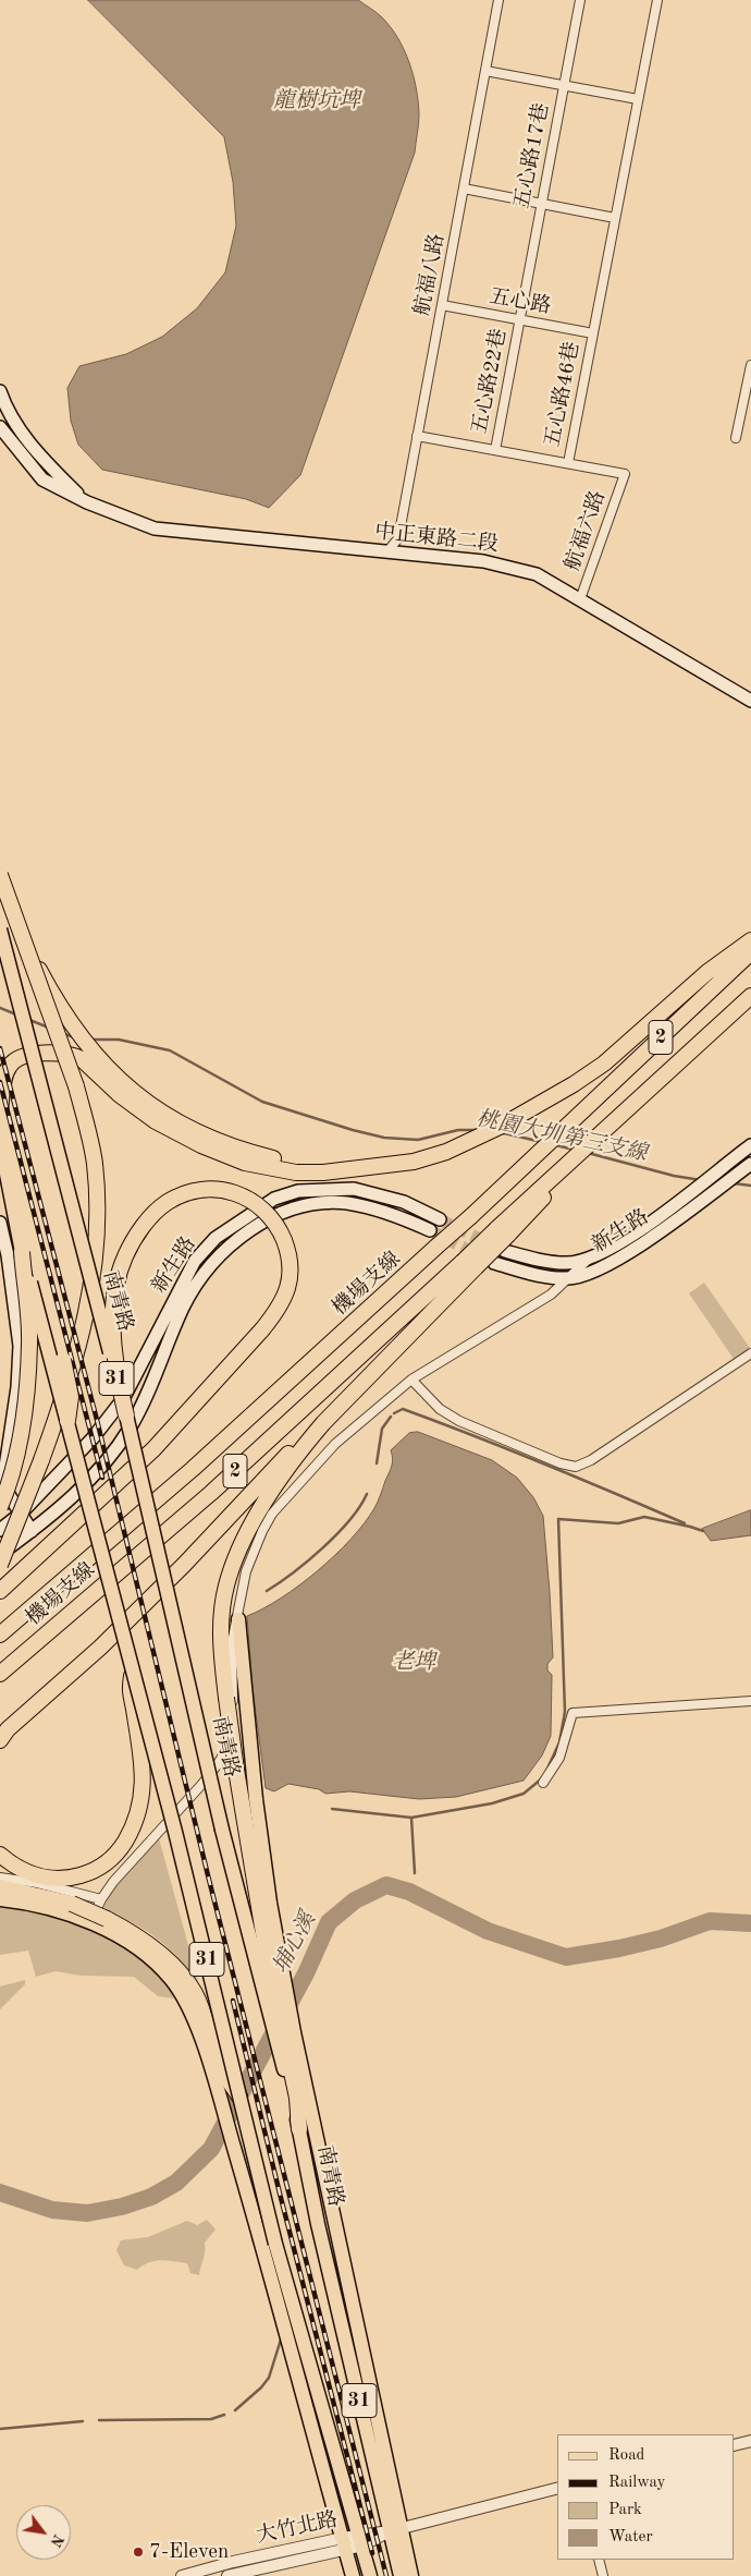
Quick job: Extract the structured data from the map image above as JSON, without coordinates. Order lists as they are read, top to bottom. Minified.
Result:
{"streets":{"highway":["2","機場支線"],"main road":["中正東路二段","新生路","南青路","31"],"street":["五心路17巷","航福八路","五心路","五心路22巷","五心路46巷","航福六路","大竹北路"]},"crossings":[["五心路17巷","五心路"],["五心路17巷","五心路22巷"],["航福八路","五心路"],["航福八路","中正東路二段"],["五心路","五心路22巷"],["五心路","五心路46巷"],["五心路46巷","航福六路"],["航福六路","中正東路二段"],["南青路","31"],["南青路","大竹北路"],["31","大竹北路"]],"water":["龍樹坑埤","桃園大圳第三支線","老埤","埔心溪"],"places":["7-Eleven"],"legend":["Road","Railway","Park","Water"],"north":"bottom right"}
